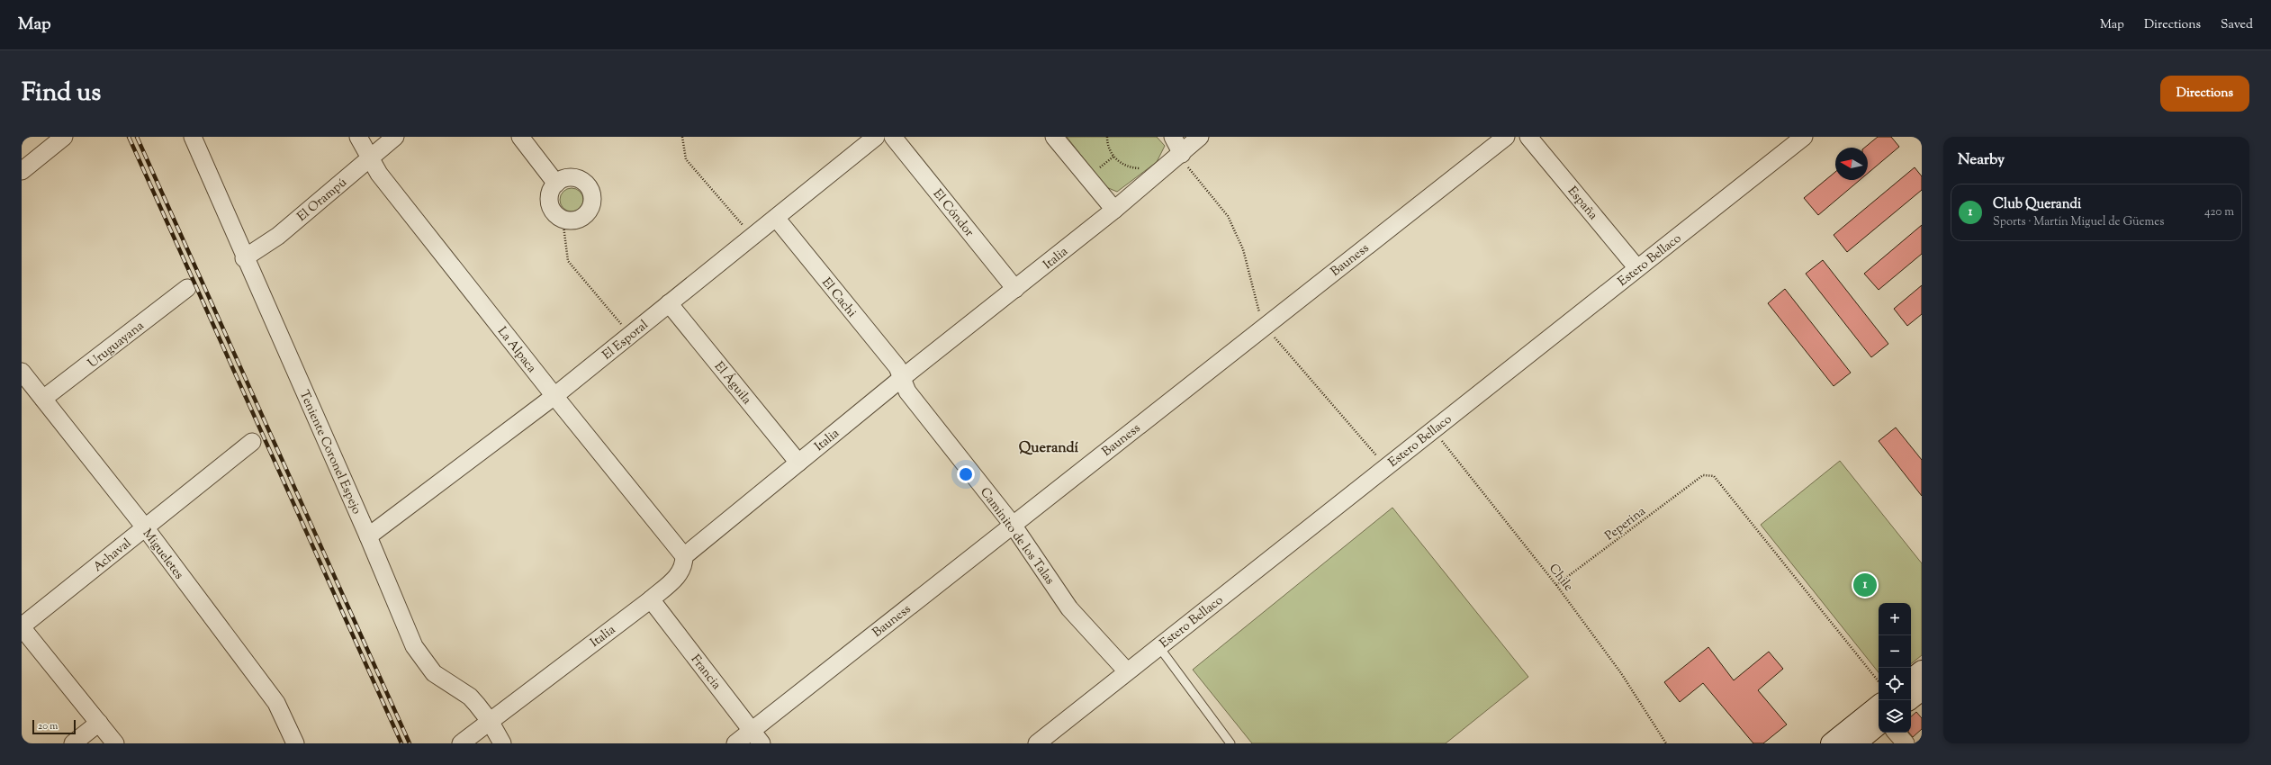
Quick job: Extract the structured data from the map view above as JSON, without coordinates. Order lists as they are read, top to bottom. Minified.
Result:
{"streets":{"street":["El Orampú","España","El Cóndor","Italia","Bauness","Estero Bellaco","El Cachi","El Esporal","Uruguayana","La Alpaca","El Águila","Teniente Coronel Espejo","Caminito de los Talas","Migueletes","Achaval","Francia"],"path":["Peperina","Chile"]},"crossings":[["El Orampú","La Alpaca"],["El Orampú","Teniente Coronel Espejo"],["España","Estero Bellaco"],["El Cóndor","Italia"],["Italia","El Cachi"],["Italia","La Alpaca"],["Italia","El Águila"],["Italia","Teniente Coronel Espejo"],["Italia","Caminito de los Talas"],["Italia","Francia"],["Bauness","Caminito de los Talas"],["Bauness","Francia"],["Estero Bellaco","Caminito de los Talas"],["Estero Bellaco","Chile"],["El Cachi","El Esporal"],["El Cachi","Caminito de los Talas"],["El Esporal","La Alpaca"],["El Esporal","El Águila"],["El Esporal","Teniente Coronel Espejo"],["Uruguayana","Migueletes"],["Peperina","Chile"],["Migueletes","Achaval"]],"districts":["Querandí"],"scale_bar":"20 m","north":"left","page":{"header":"Map","nav":["Map","Directions","Saved"],"title":"Find us","buttons":"Directions","heading":"Nearby","list":[{"mark":"1","name":"Club Querandi","note":"Sports · Martín Miguel de Güemes","value":"420 m"}],"pins":"1","map_buttons":["+","−"],"scale":"20 m"}}
